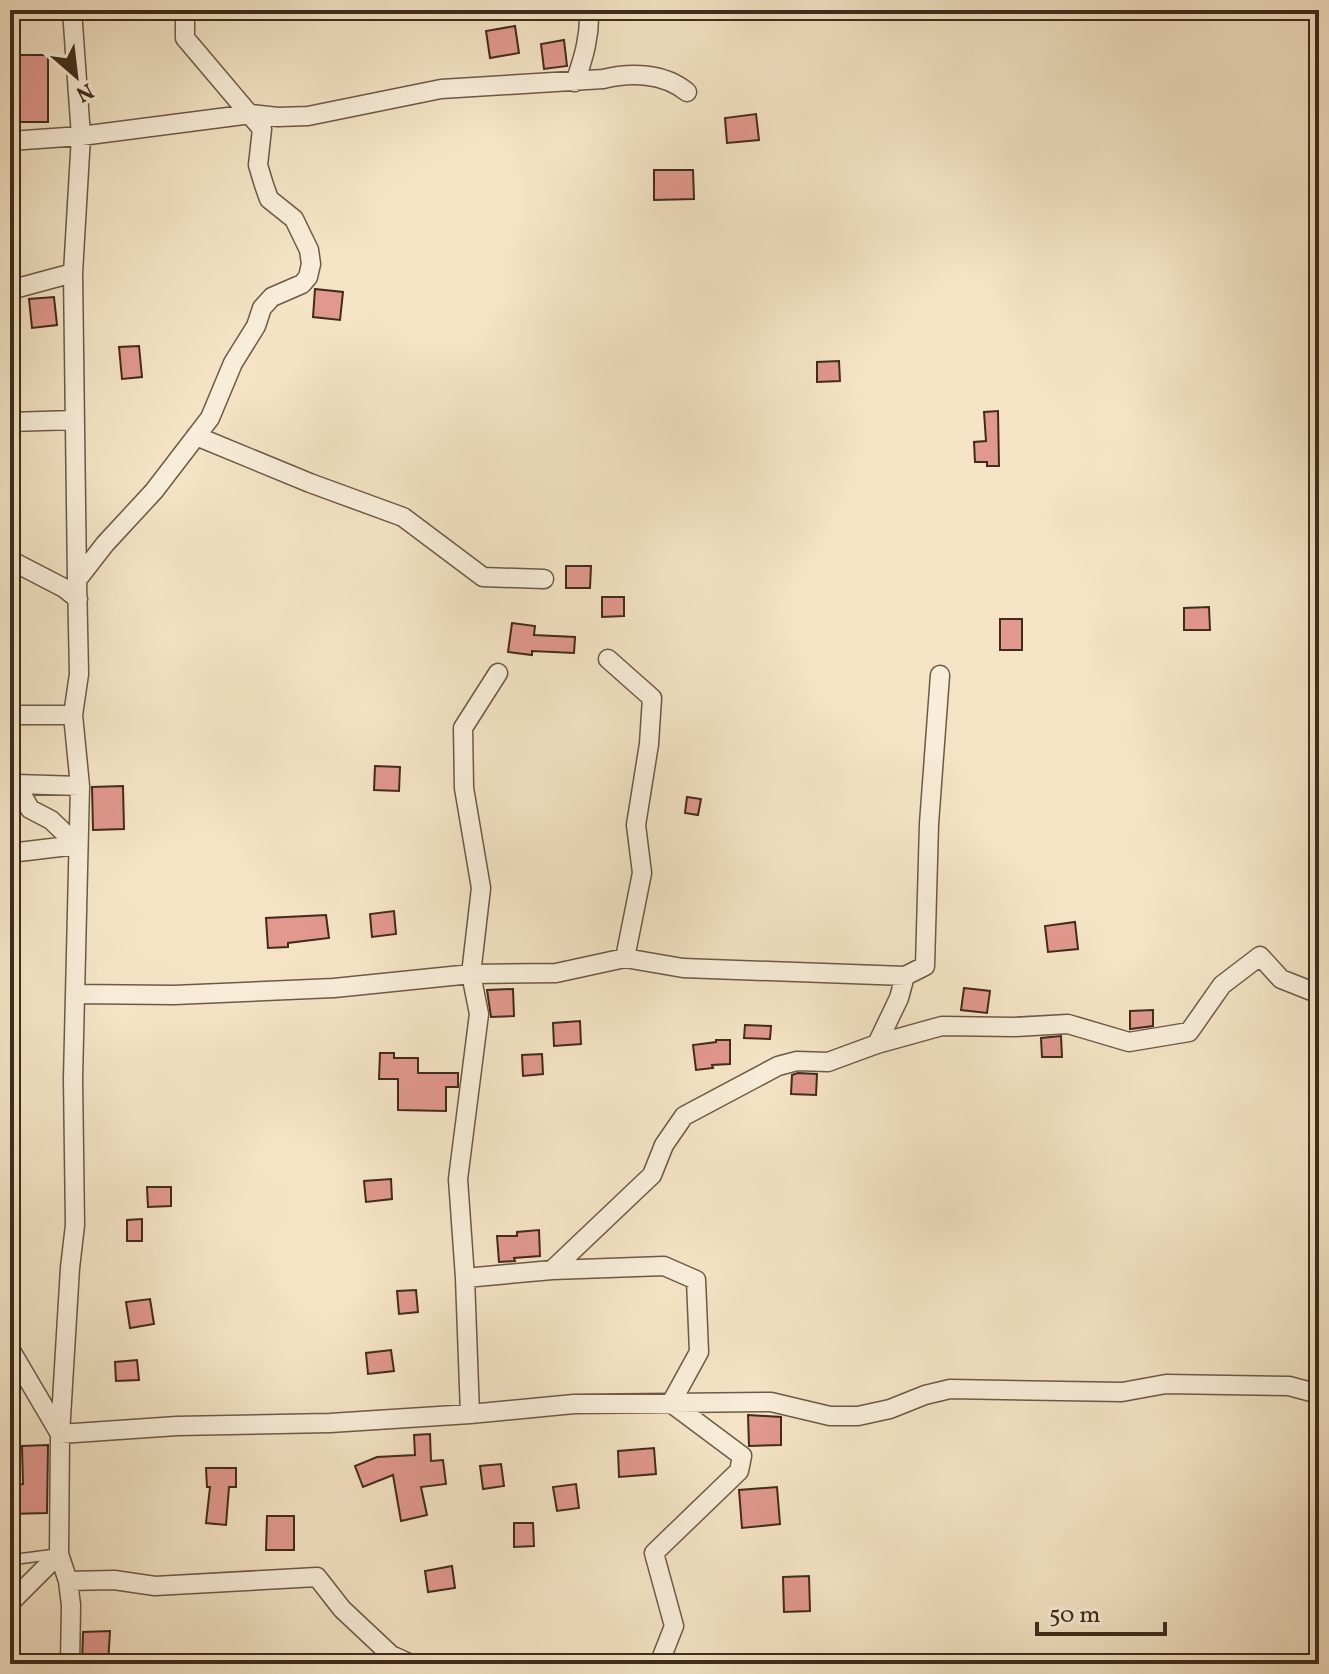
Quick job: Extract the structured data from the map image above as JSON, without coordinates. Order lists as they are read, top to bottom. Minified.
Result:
{"scale_bar":"50 m","north":"bottom right"}
